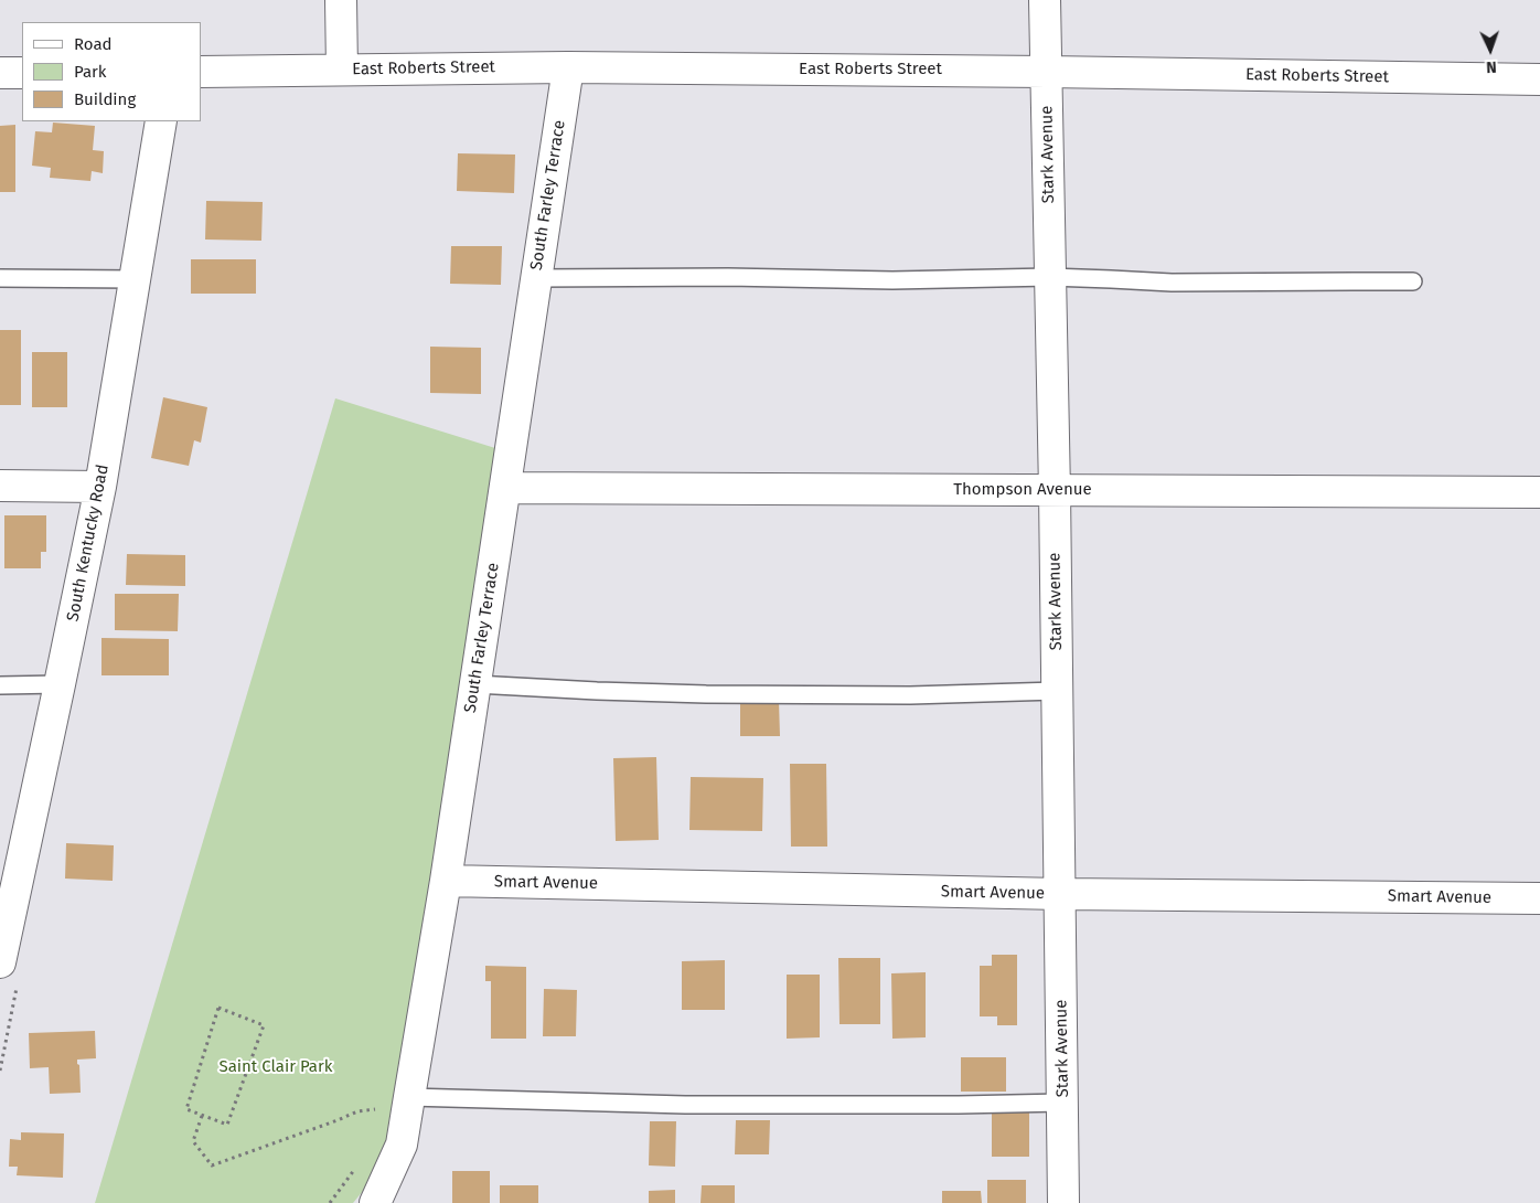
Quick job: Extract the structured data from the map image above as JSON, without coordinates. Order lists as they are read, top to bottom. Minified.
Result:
{"streets":{"street":["East Roberts Street","Stark Avenue","South Farley Terrace","Thompson Avenue","South Kentucky Road","Smart Avenue"]},"crossings":[["East Roberts Street","Stark Avenue"],["East Roberts Street","South Farley Terrace"],["Stark Avenue","Thompson Avenue"],["Stark Avenue","Smart Avenue"],["South Farley Terrace","Thompson Avenue"],["South Farley Terrace","Smart Avenue"]],"parks":["Saint Clair Park"],"legend":["Road","Park","Building"],"north":"bottom"}
